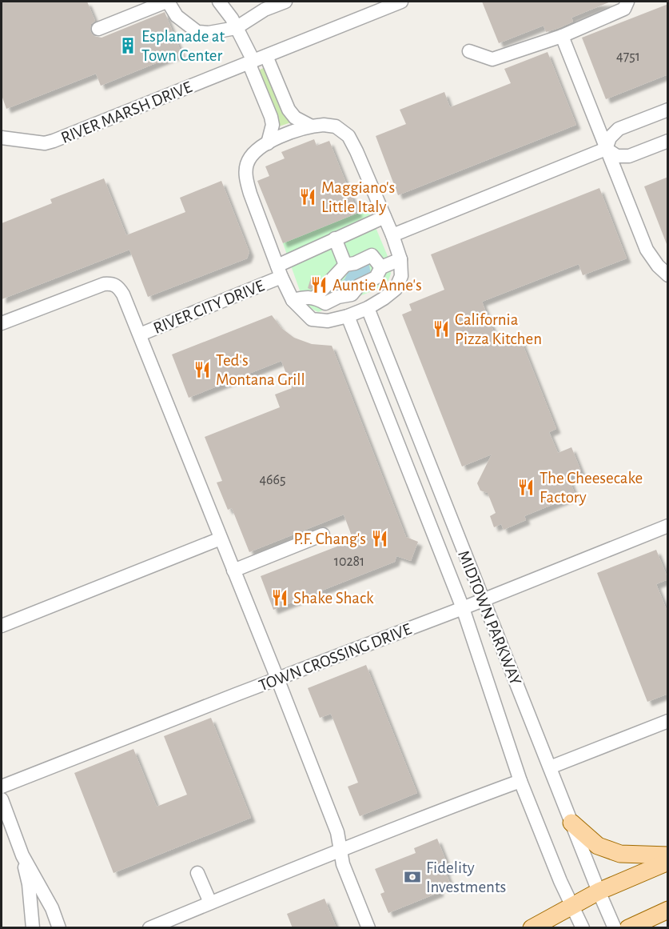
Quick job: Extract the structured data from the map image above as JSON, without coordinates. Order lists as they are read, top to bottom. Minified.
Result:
{"streets":{"street":["RIVER MARSH DRIVE","RIVER CITY DRIVE","MIDTOWN PARKWAY","TOWN CROSSING DRIVE"]},"crossings":[["MIDTOWN PARKWAY","TOWN CROSSING DRIVE"]],"places":{"building":["Esplanade at Town Center"],"restaurant":["Maggiano's Little Italy","Auntie Anne's","California Pizza Kitchen","Ted's Montana Grill","The Cheesecake Factory","P.F. Chang's","Shake Shack"],"bank":["Fidelity Investments"]},"house_numbers":["4751","4665","10281"]}
